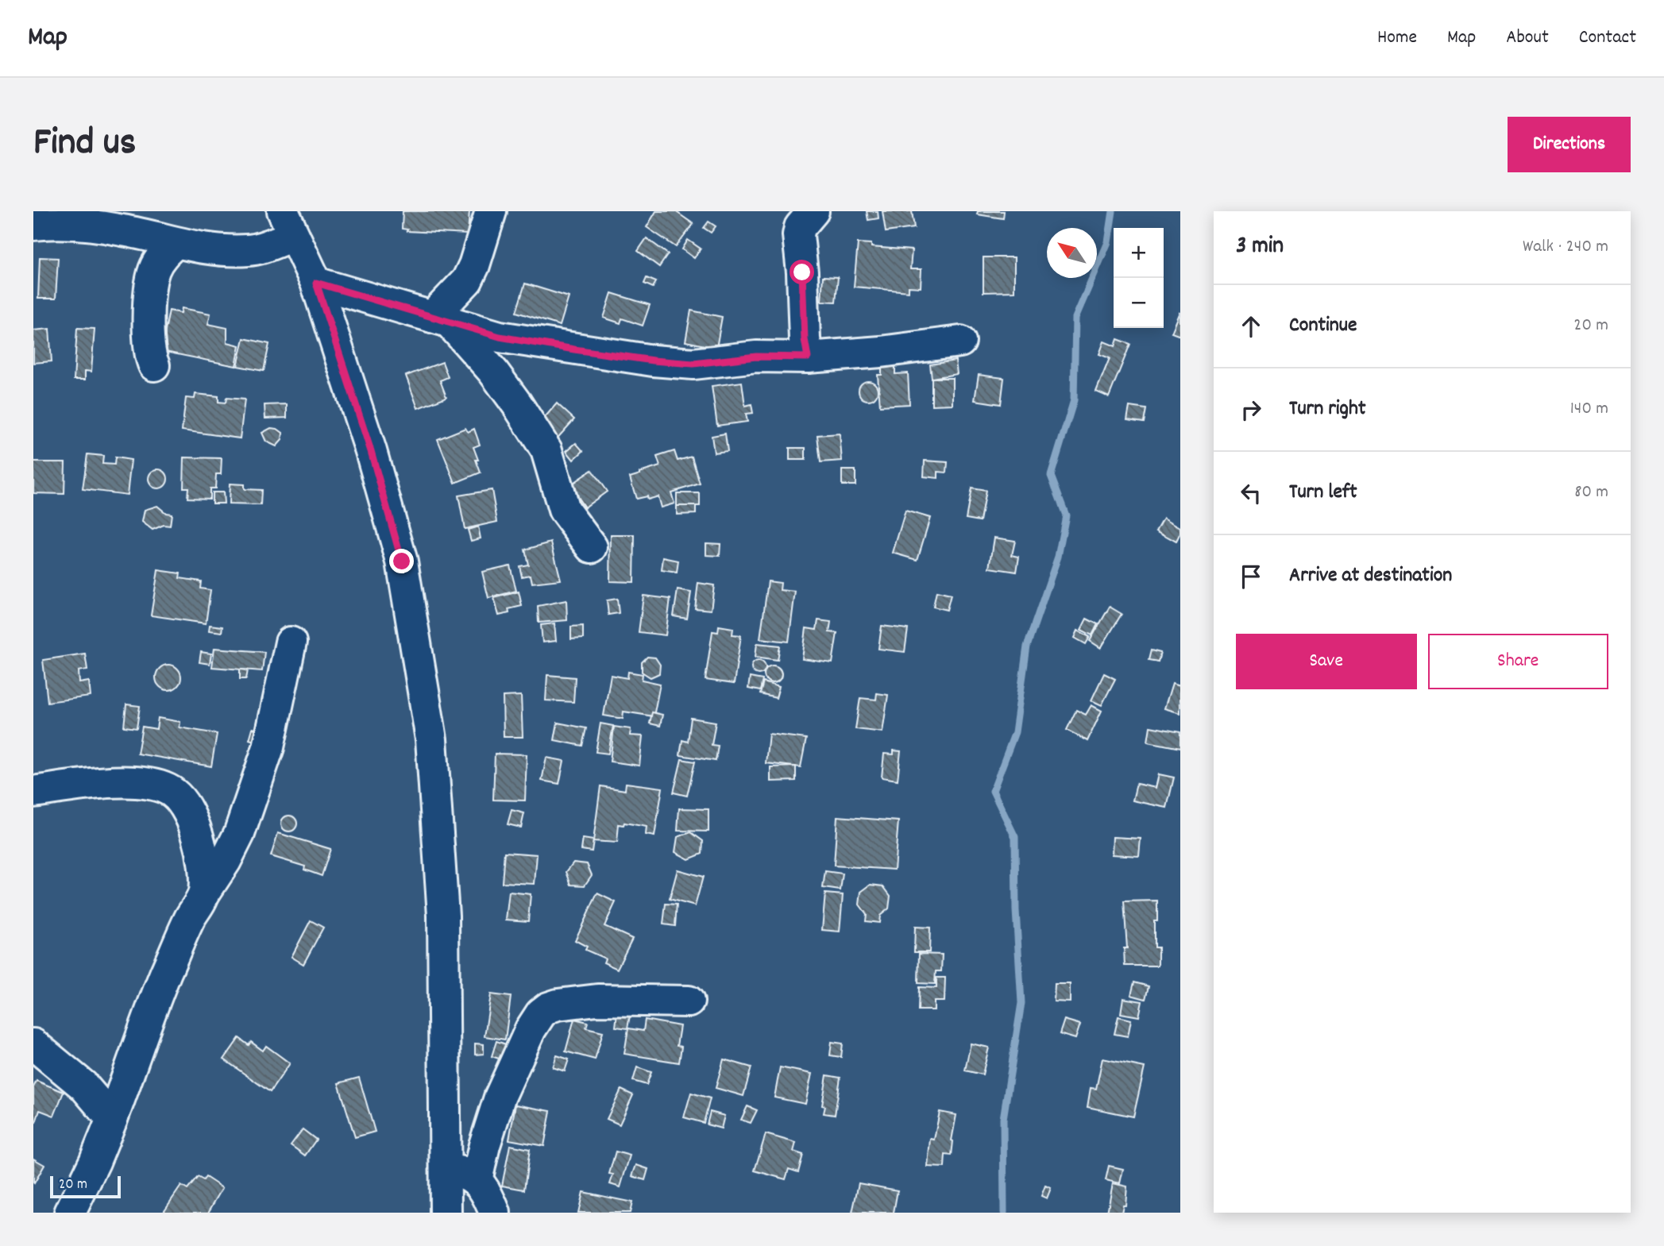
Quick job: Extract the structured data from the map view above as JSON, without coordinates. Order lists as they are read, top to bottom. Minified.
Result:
{"scale_bar":"20 m","north":"top left","page":{"header":"Map","nav":["Home","Map","About","Contact"],"title":"Find us","buttons":["Directions",["Save","Share"]],"heading":["3 min","Walk · 240 m"],"map_buttons":["+","−"],"list":[["Continue","20 m"],["Turn right","140 m"],["Turn left","80 m"],"Arrive at destination"],"scale":"20 m"}}
